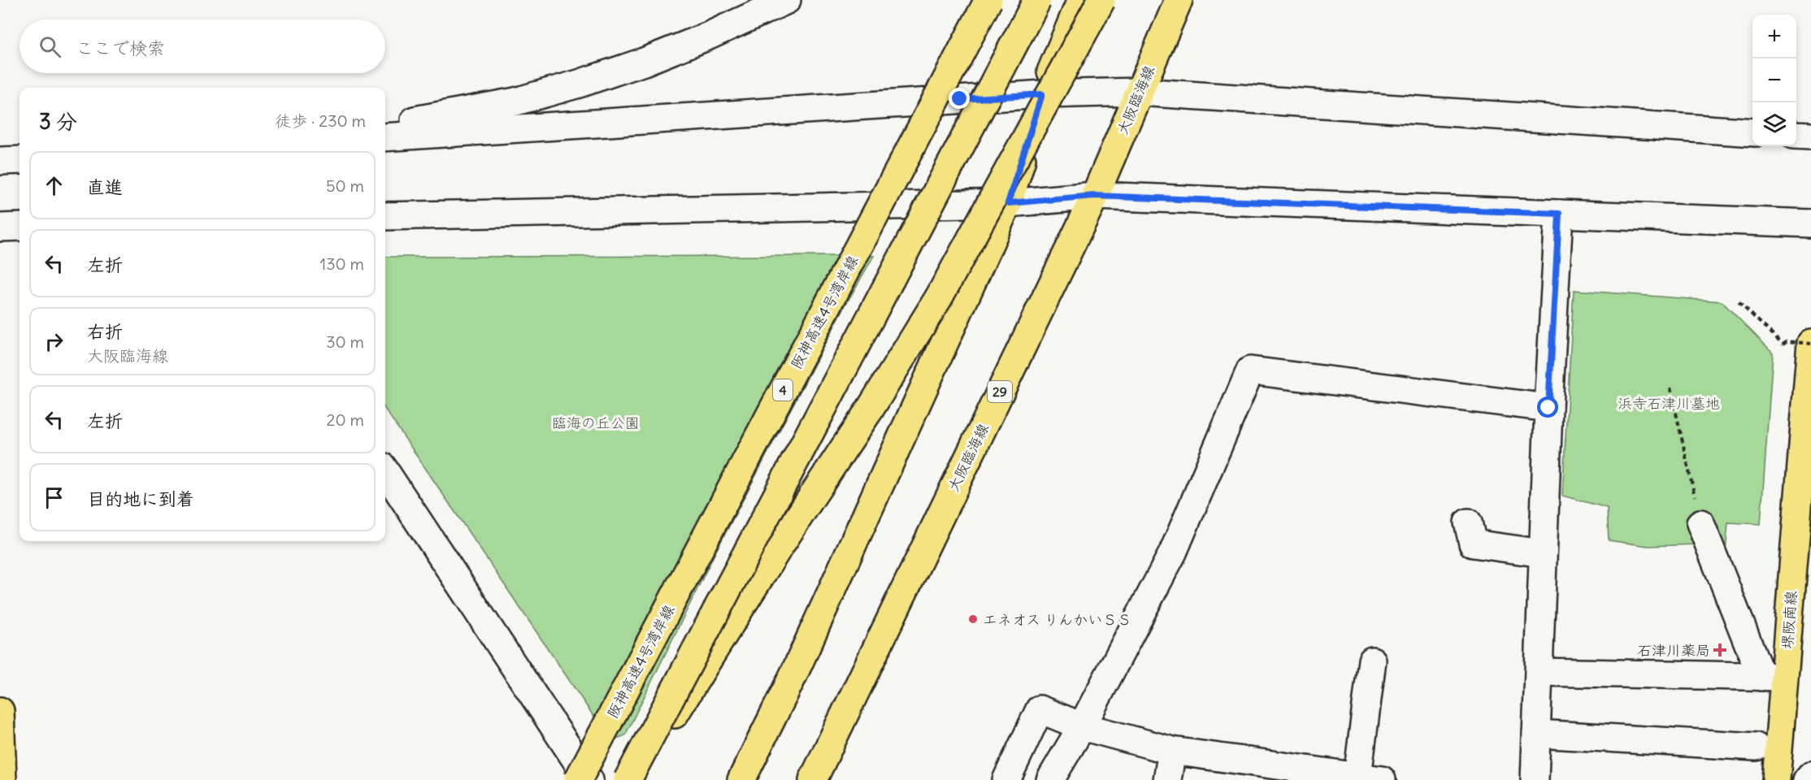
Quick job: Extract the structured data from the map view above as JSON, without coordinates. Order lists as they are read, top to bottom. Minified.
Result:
{"streets":{"main road":["大阪臨海線","阪神高速4号湾岸線","4","29","堺阪南線"]},"parks":["浜寺石津川墓地","臨海の丘公園"],"places":{"other":["エネオス りんかいＳＳ"],"health":["石津川薬局"]},"page":{"map_buttons":["+","−"],"search":"ここで検索","heading":["3 分","徒歩 · 230 m"],"list":[["直進","50 m"],["左折","130 m"],["右折","大阪臨海線","30 m"],["左折","20 m"],"目的地に到着"]}}
